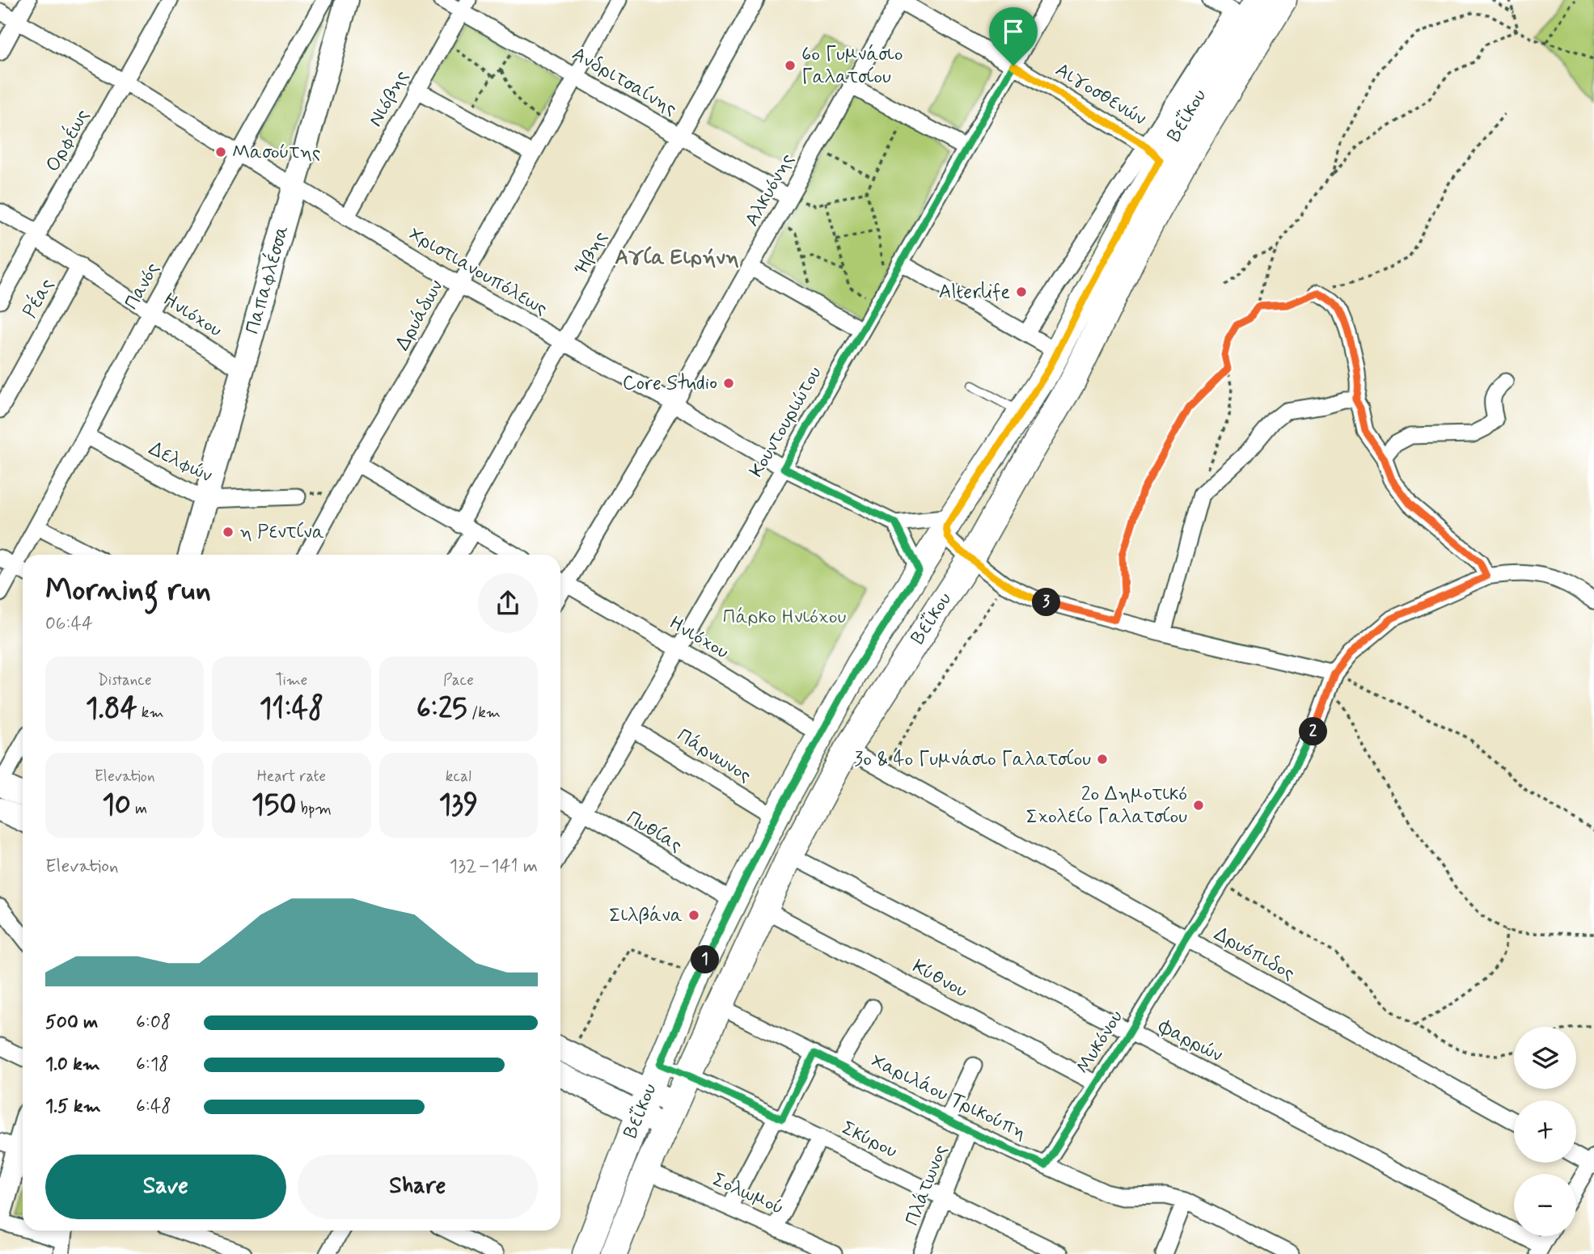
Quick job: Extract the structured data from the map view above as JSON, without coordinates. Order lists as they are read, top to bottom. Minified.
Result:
{"streets":{"main road":["Βεΐκου"],"street":["Ανδριτσαίνης","Αιγοσθενών","Νιόβης","Ορφέως","Αλκυόνης","Ήβης","Χριστιανουπόλεως","Παπαφλέσσα","Πανός","Ρέας","Ηνιόχου","Δρυάδων","Κουντουριώτου","Δελφών","Πάρνωνος","Πυθίας","Δρυόπιδος","Κύθνου","Φαρρών","Μυκόνου","Χαριλάου Τρικούπη","Σκύρου","Πλάτωνος","Σολωμού"]},"crossings":[["Ανδριτσαίνης","Νιόβης"],["Ανδριτσαίνης","Αλκυόνης"],["Ανδριτσαίνης","Ήβης"],["Ανδριτσαίνης","Δρυάδων"],["Αιγοσθενών","Βεΐκου"],["Αιγοσθενών","Αλκυόνης"],["Αιγοσθενών","Κουντουριώτου"],["Νιόβης","Χριστιανουπόλεως"],["Βεΐκου","Ηνιόχου"],["Βεΐκου","Πάρνωνος"],["Βεΐκου","Πυθίας"],["Βεΐκου","Δρυόπιδος"],["Βεΐκου","Κύθνου"],["Βεΐκου","Φαρρών"],["Βεΐκου","Χαριλάου Τρικούπη"],["Βεΐκου","Σκύρου"],["Βεΐκου","Σολωμού"],["Ορφέως","Χριστιανουπόλεως"],["Ορφέως","Ηνιόχου"],["Αλκυόνης","Χριστιανουπόλεως"],["Αλκυόνης","Ηνιόχου"],["Ήβης","Χριστιανουπόλεως"],["Χριστιανουπόλεως","Παπαφλέσσα"],["Χριστιανουπόλεως","Πανός"],["Χριστιανουπόλεως","Δρυάδων"],["Χριστιανουπόλεως","Κουντουριώτου"],["Παπαφλέσσα","Ηνιόχου"],["Παπαφλέσσα","Δελφών"],["Πανός","Ηνιόχου"],["Πανός","Δελφών"],["Ρέας","Ηνιόχου"],["Ηνιόχου","Κουντουριώτου"],["Κουντουριώτου","Πάρνωνος"],["Κουντουριώτου","Πυθίας"],["Δρυόπιδος","Μυκόνου"],["Κύθνου","Μυκόνου"],["Φαρρών","Μυκόνου"],["Μυκόνου","Χαριλάου Τρικούπη"],["Χαριλάου Τρικούπη","Πλάτωνος"],["Σκύρου","Πλάτωνος"]],"districts":["Αγία Ειρήνη"],"parks":["Πάρκο Ηνιόχου"],"places":["6ο Γυμνάσιο Γαλατσίου","Μασούτης","Alterlife","Core Studio","η Ρεντίνα","3ο & 4ο Γυμνάσιο Γαλατσίου","2ο Δημοτικό Σχολείο Γαλατσίου","Σιλβάνα"],"page":{"heading":["Morning run","06:44"],"pins":["3","2","1"],"stats":[["Distance","1.84 km"],["Time","11:48"],["Pace","6:25 /km"],["Elevation","10 m"],["Heart rate","150 bpm"],["kcal","139"]],"chart":["Elevation","132–141 m"],"list":[{"name":"500 m","note":"6:08"},{"name":"1.0 km","note":"6:18"},{"name":"1.5 km","note":"6:48"}],"map_buttons":["+","−"],"buttons":["Save","Share"]}}
